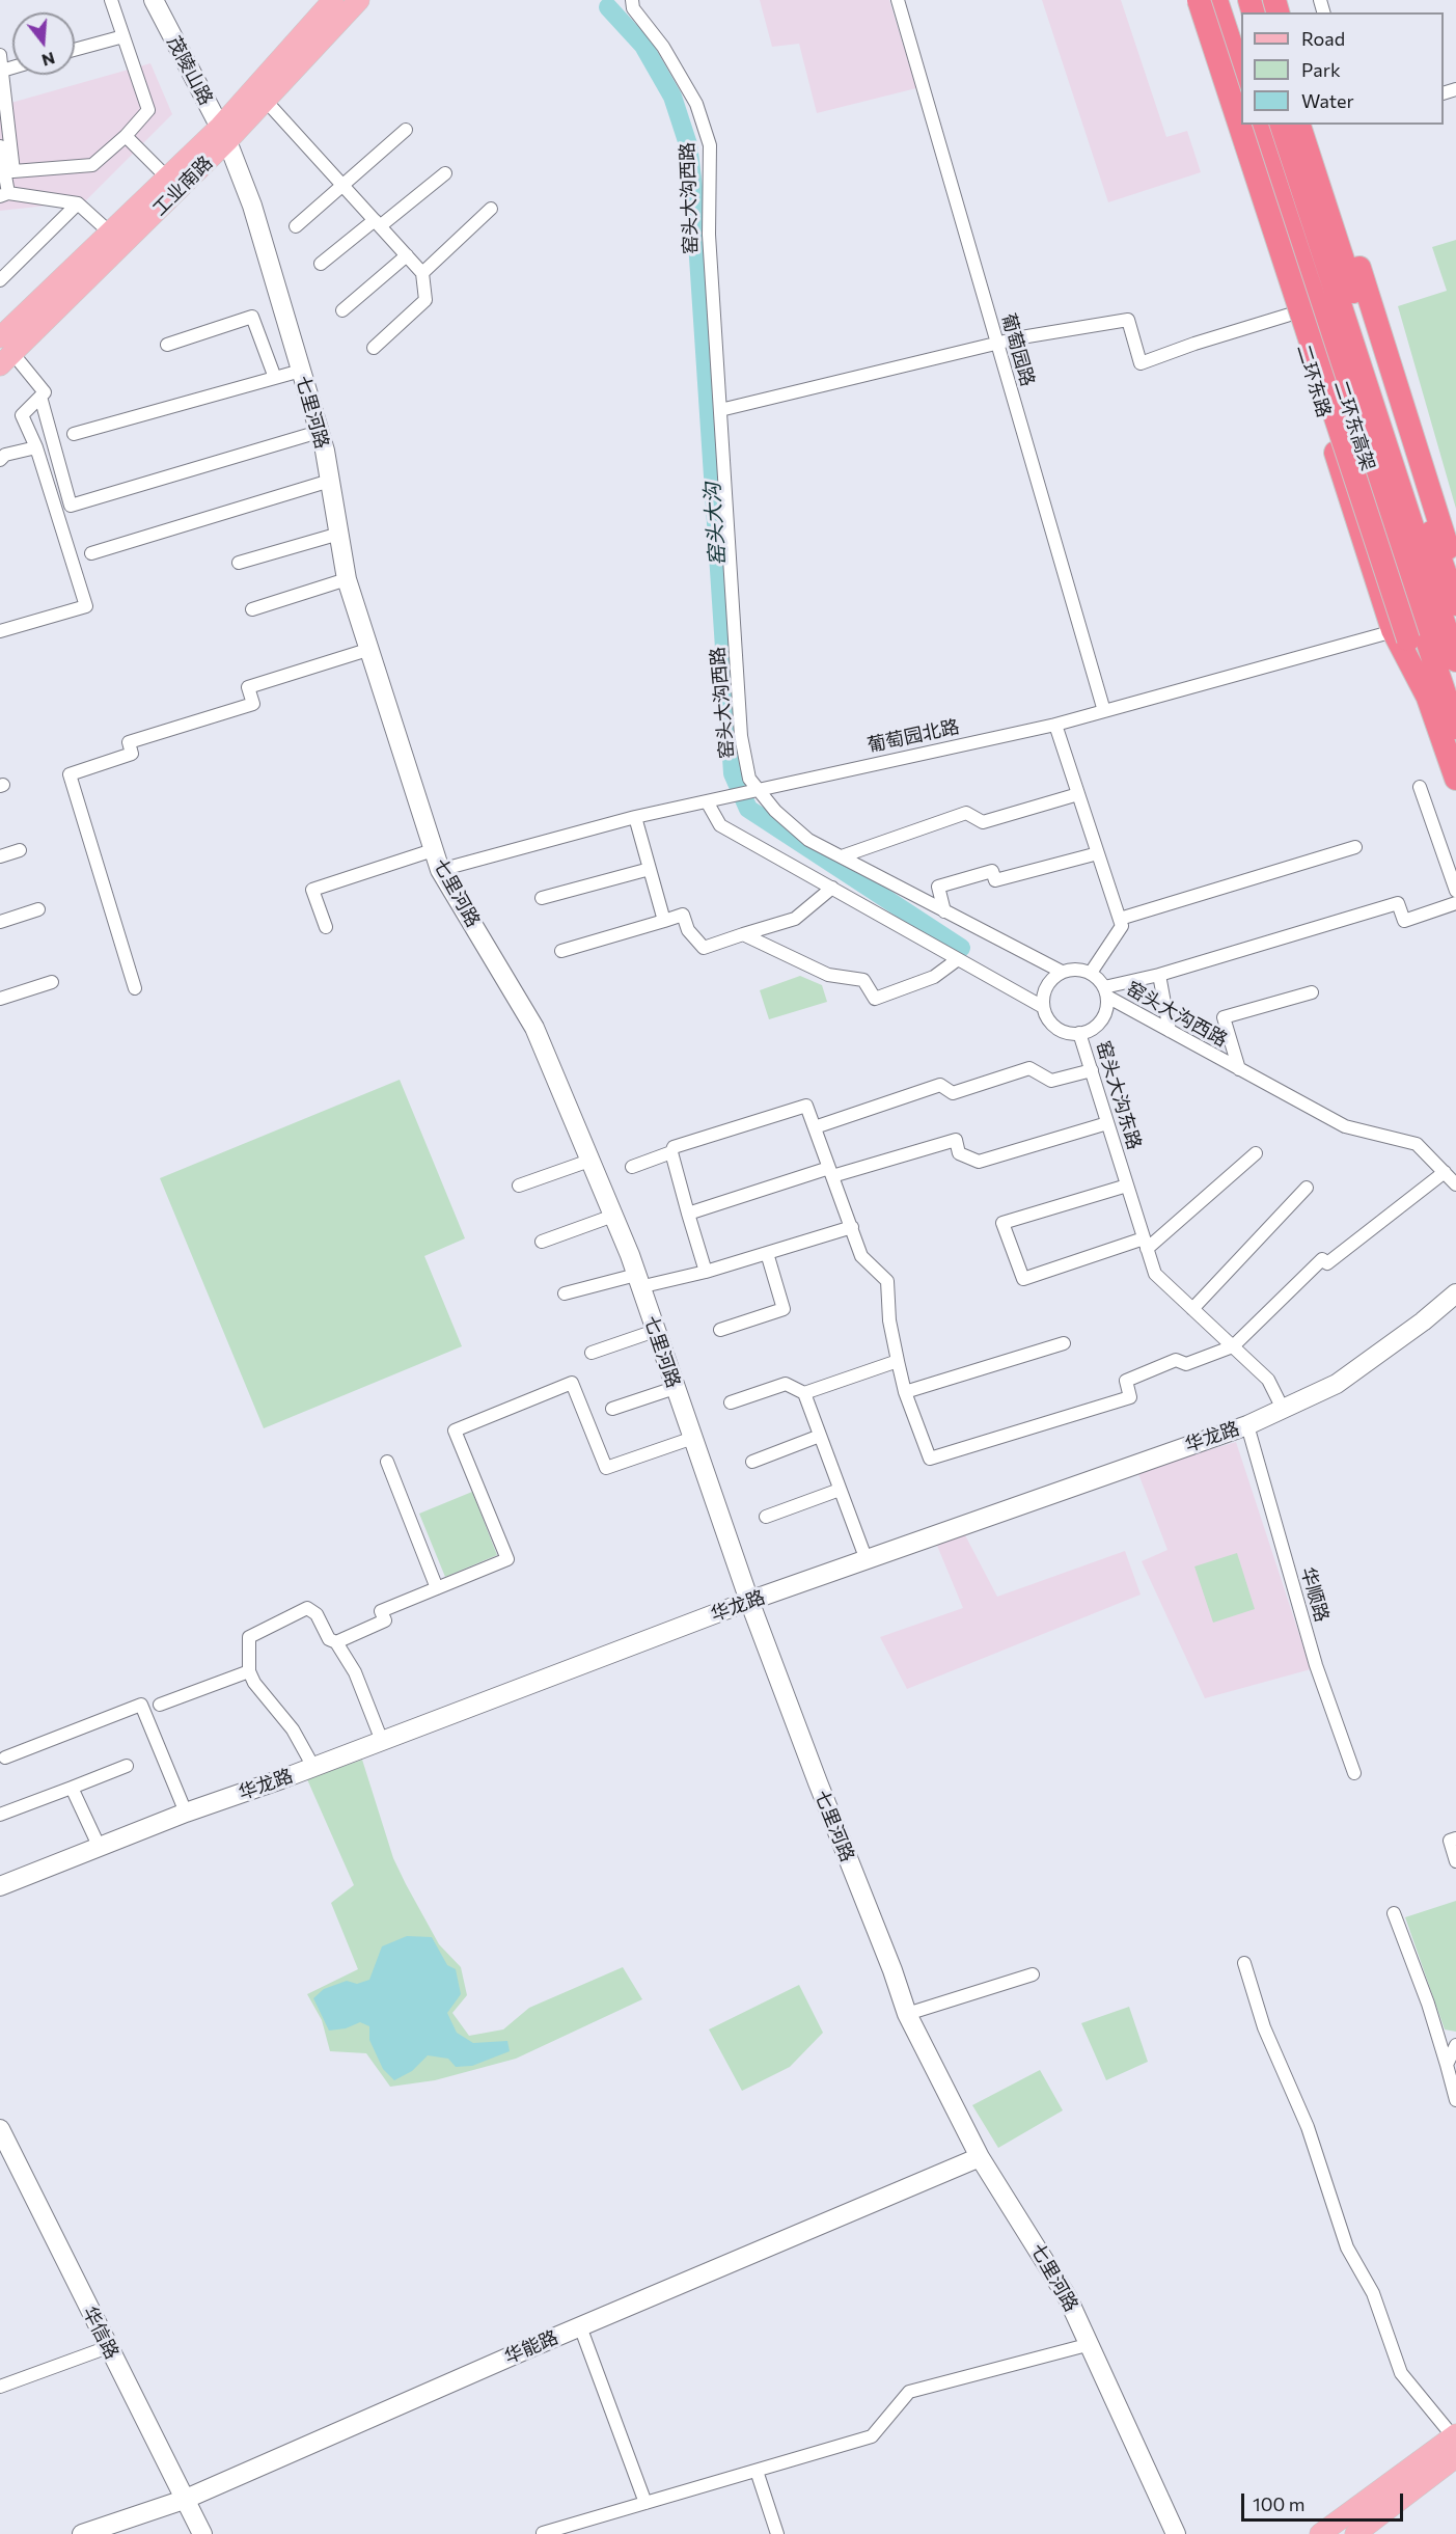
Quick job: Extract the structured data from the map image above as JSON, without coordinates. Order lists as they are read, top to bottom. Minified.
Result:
{"streets":{"highway":["二环东路","二环东高架"],"main road":["茂陵山路","工业南路","七里河路","华龙路","华信路","华能路"],"street":["窑头大沟西路","葡萄园路","葡萄园北路","窑头大沟东路","华顺路"]},"crossings":[["茂陵山路","工业南路"],["茂陵山路","七里河路"],["工业南路","七里河路"],["窑头大沟西路","葡萄园北路"],["窑头大沟西路","窑头大沟东路"],["葡萄园路","葡萄园北路"],["二环东路","葡萄园北路"],["七里河路","葡萄园北路"],["七里河路","华龙路"],["七里河路","华能路"],["葡萄园北路","窑头大沟东路"],["窑头大沟东路","华龙路"],["华龙路","华顺路"],["华信路","华能路"]],"water":["窑头大沟"],"legend":["Road","Park","Water"],"scale_bar":"100 m","north":"bottom"}
